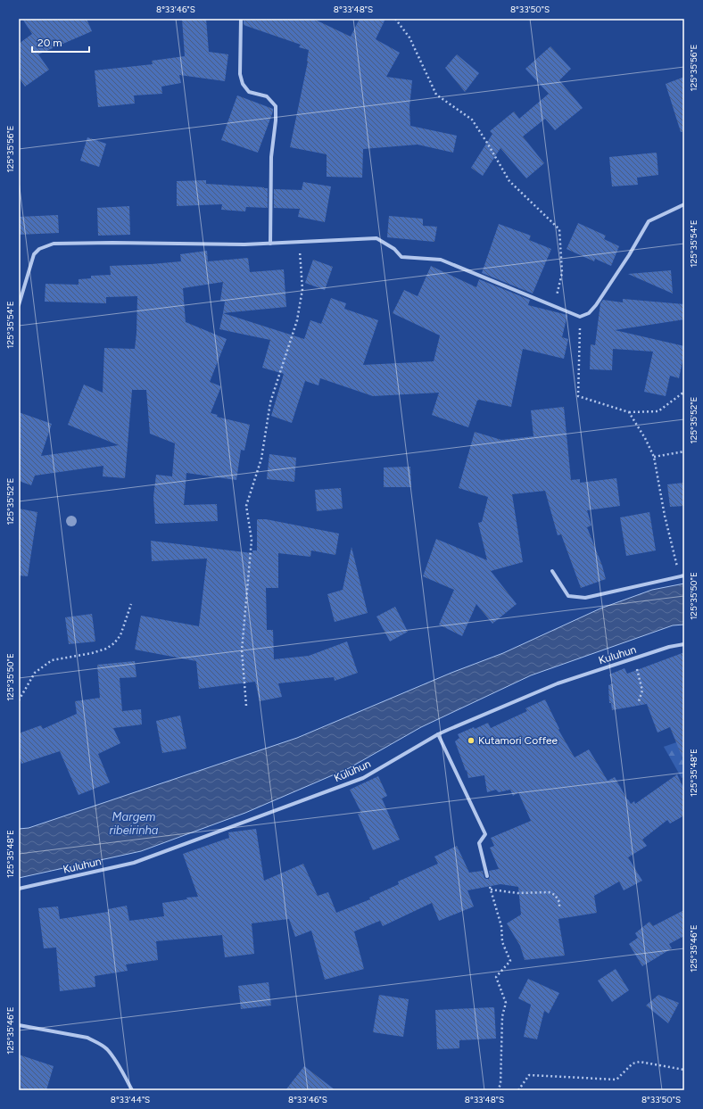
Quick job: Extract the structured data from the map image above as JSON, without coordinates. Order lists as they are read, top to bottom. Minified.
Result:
{"streets":{"street":["Kuluhun"]},"water":["Margem ribeirinha"],"places":["Kutamori Coffee"],"scale_bar":"20 m","coordinates":["8°33'46\"S","8°33'48\"S","8°33'50\"S","125°35'56\"E","125°35'54\"E","125°35'52\"E","125°35'50\"E","125°35'48\"E","125°35'46\"E","8°33'44\"S"]}
